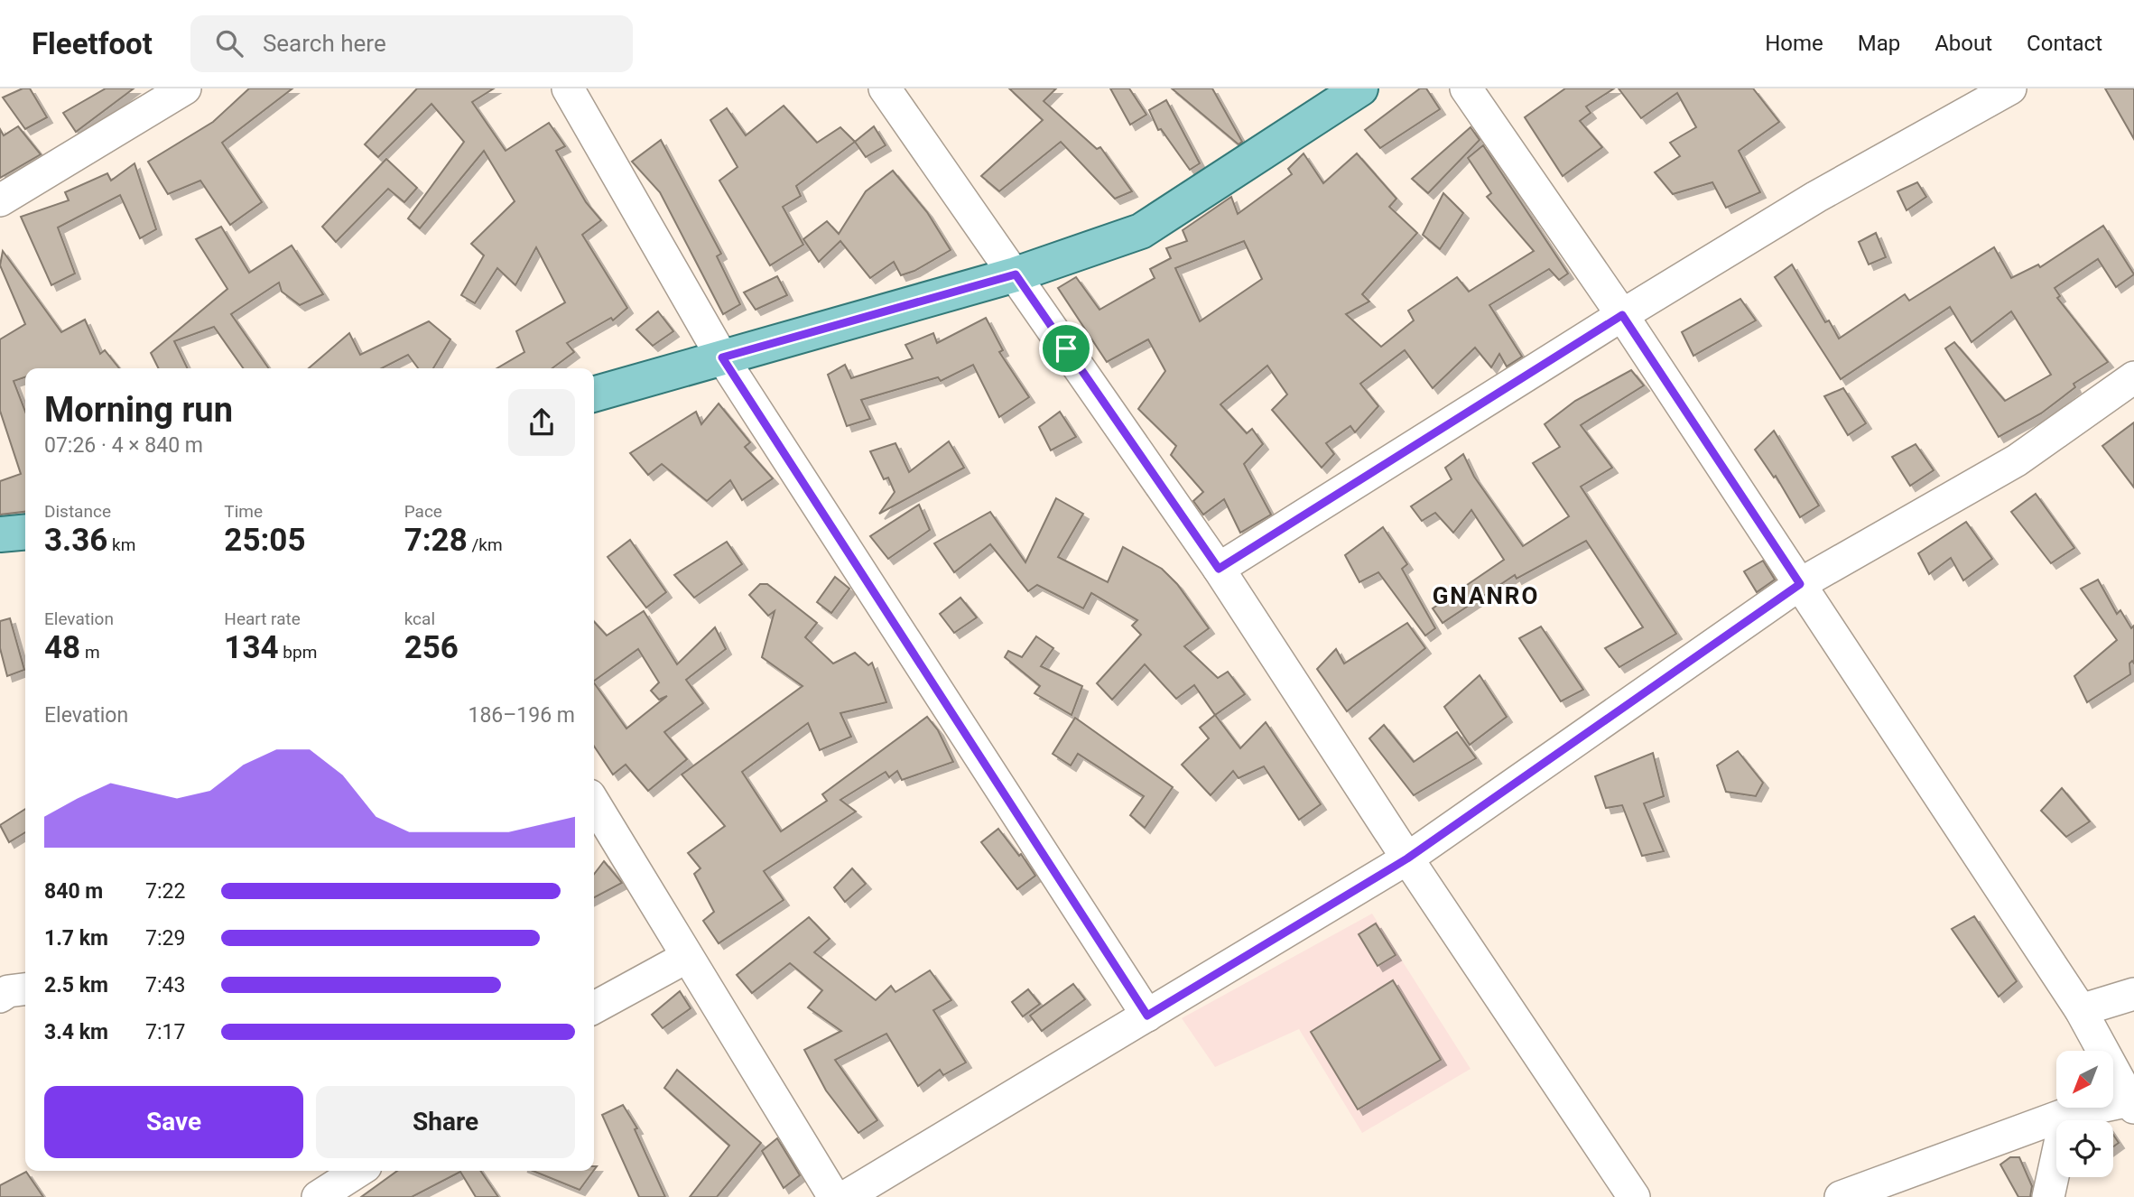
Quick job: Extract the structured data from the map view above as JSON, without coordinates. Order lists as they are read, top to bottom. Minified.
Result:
{"districts":["GNANRO"],"north":"bottom left","page":{"header":"Fleetfoot","search":"Search here","nav":["Home","Map","About","Contact"],"heading":["Morning run","07:26 · 4 × 840 m"],"stats":[["Distance","3.36 km"],["Time","25:05"],["Pace","7:28 /km"],["Elevation","48 m"],["Heart rate","134 bpm"],["kcal","256"]],"chart":["Elevation","186–196 m"],"list":[{"name":"840 m","note":"7:22"},{"name":"1.7 km","note":"7:29"},{"name":"2.5 km","note":"7:43"},{"name":"3.4 km","note":"7:17"}],"buttons":["Save","Share"]}}
